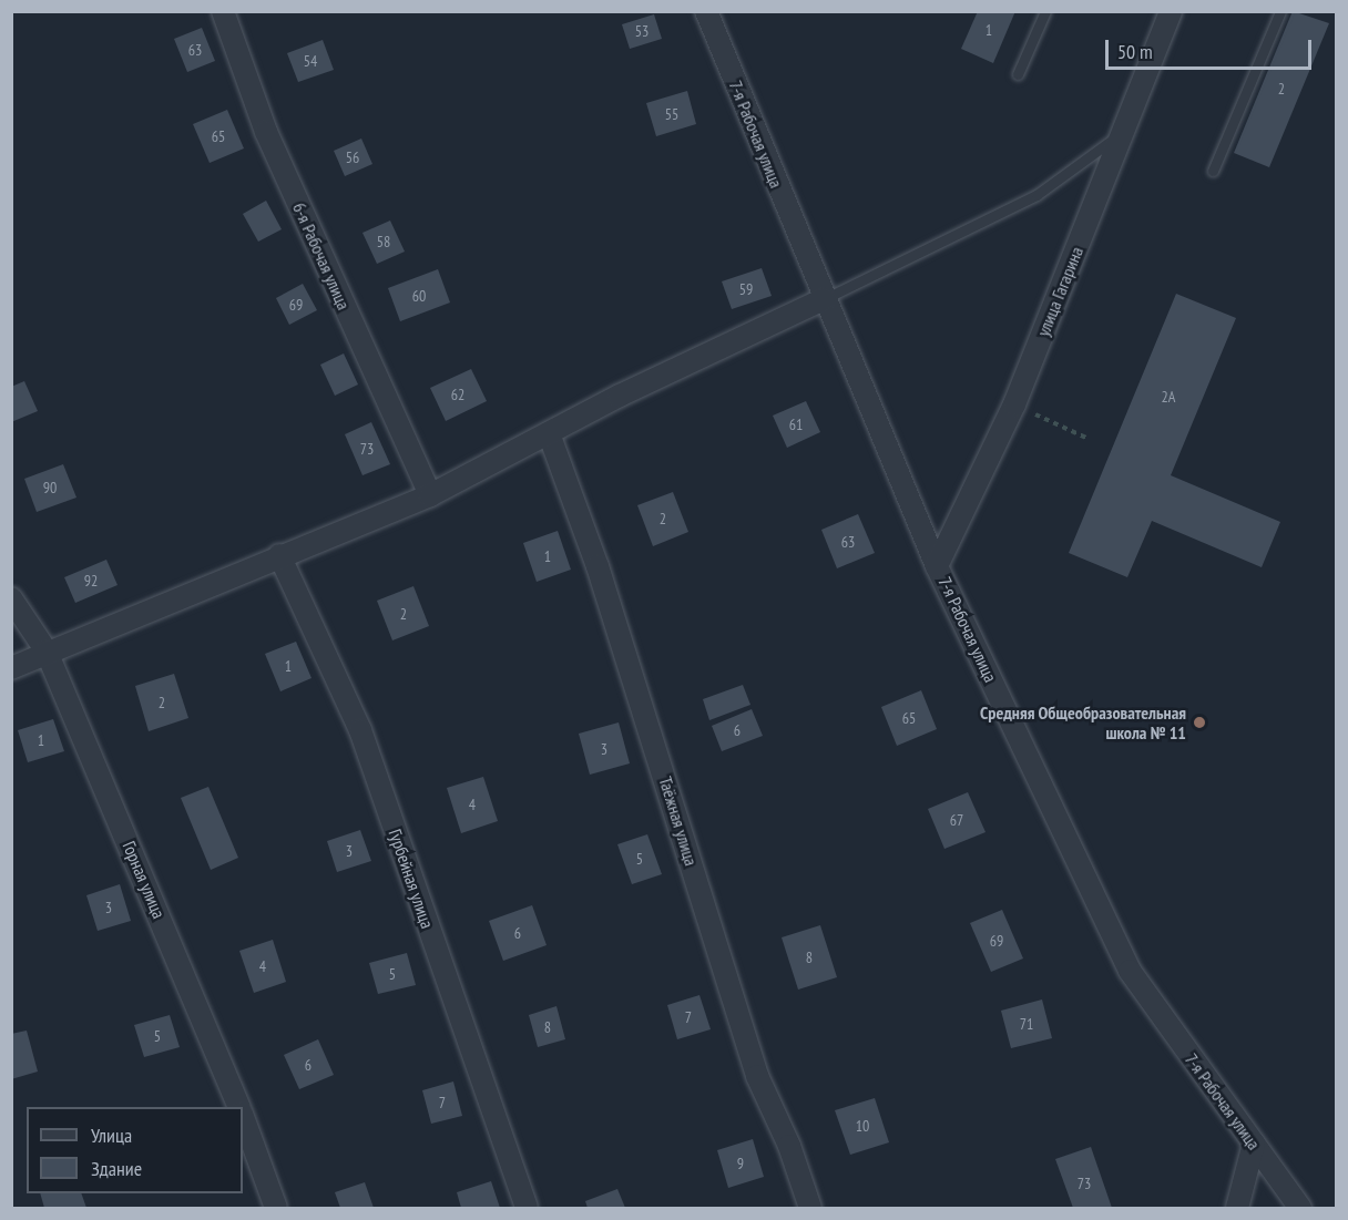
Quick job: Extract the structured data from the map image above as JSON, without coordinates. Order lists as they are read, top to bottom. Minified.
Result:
{"streets":{"street":["7-я Рабочая улица","6-я Рабочая улица","улица Гагарина","Таёжная улица","Гурбейная улица","Горная улица"]},"crossings":[["7-я Рабочая улица","улица Гагарина"]],"places":["Средняя Общеобразовательная школа № 11"],"house_numbers":["1","53","63","54","2","55","65","56","58","59","60","69","62","2А","61","73","90","2","63","1","92","2","1","2","65","6","1","3","4","67","3","5","3","6","69","8","4","5","7","71","8","5","6","7","10","9","73"],"legend":["Улица","Здание"],"scale_bar":"50 m"}
